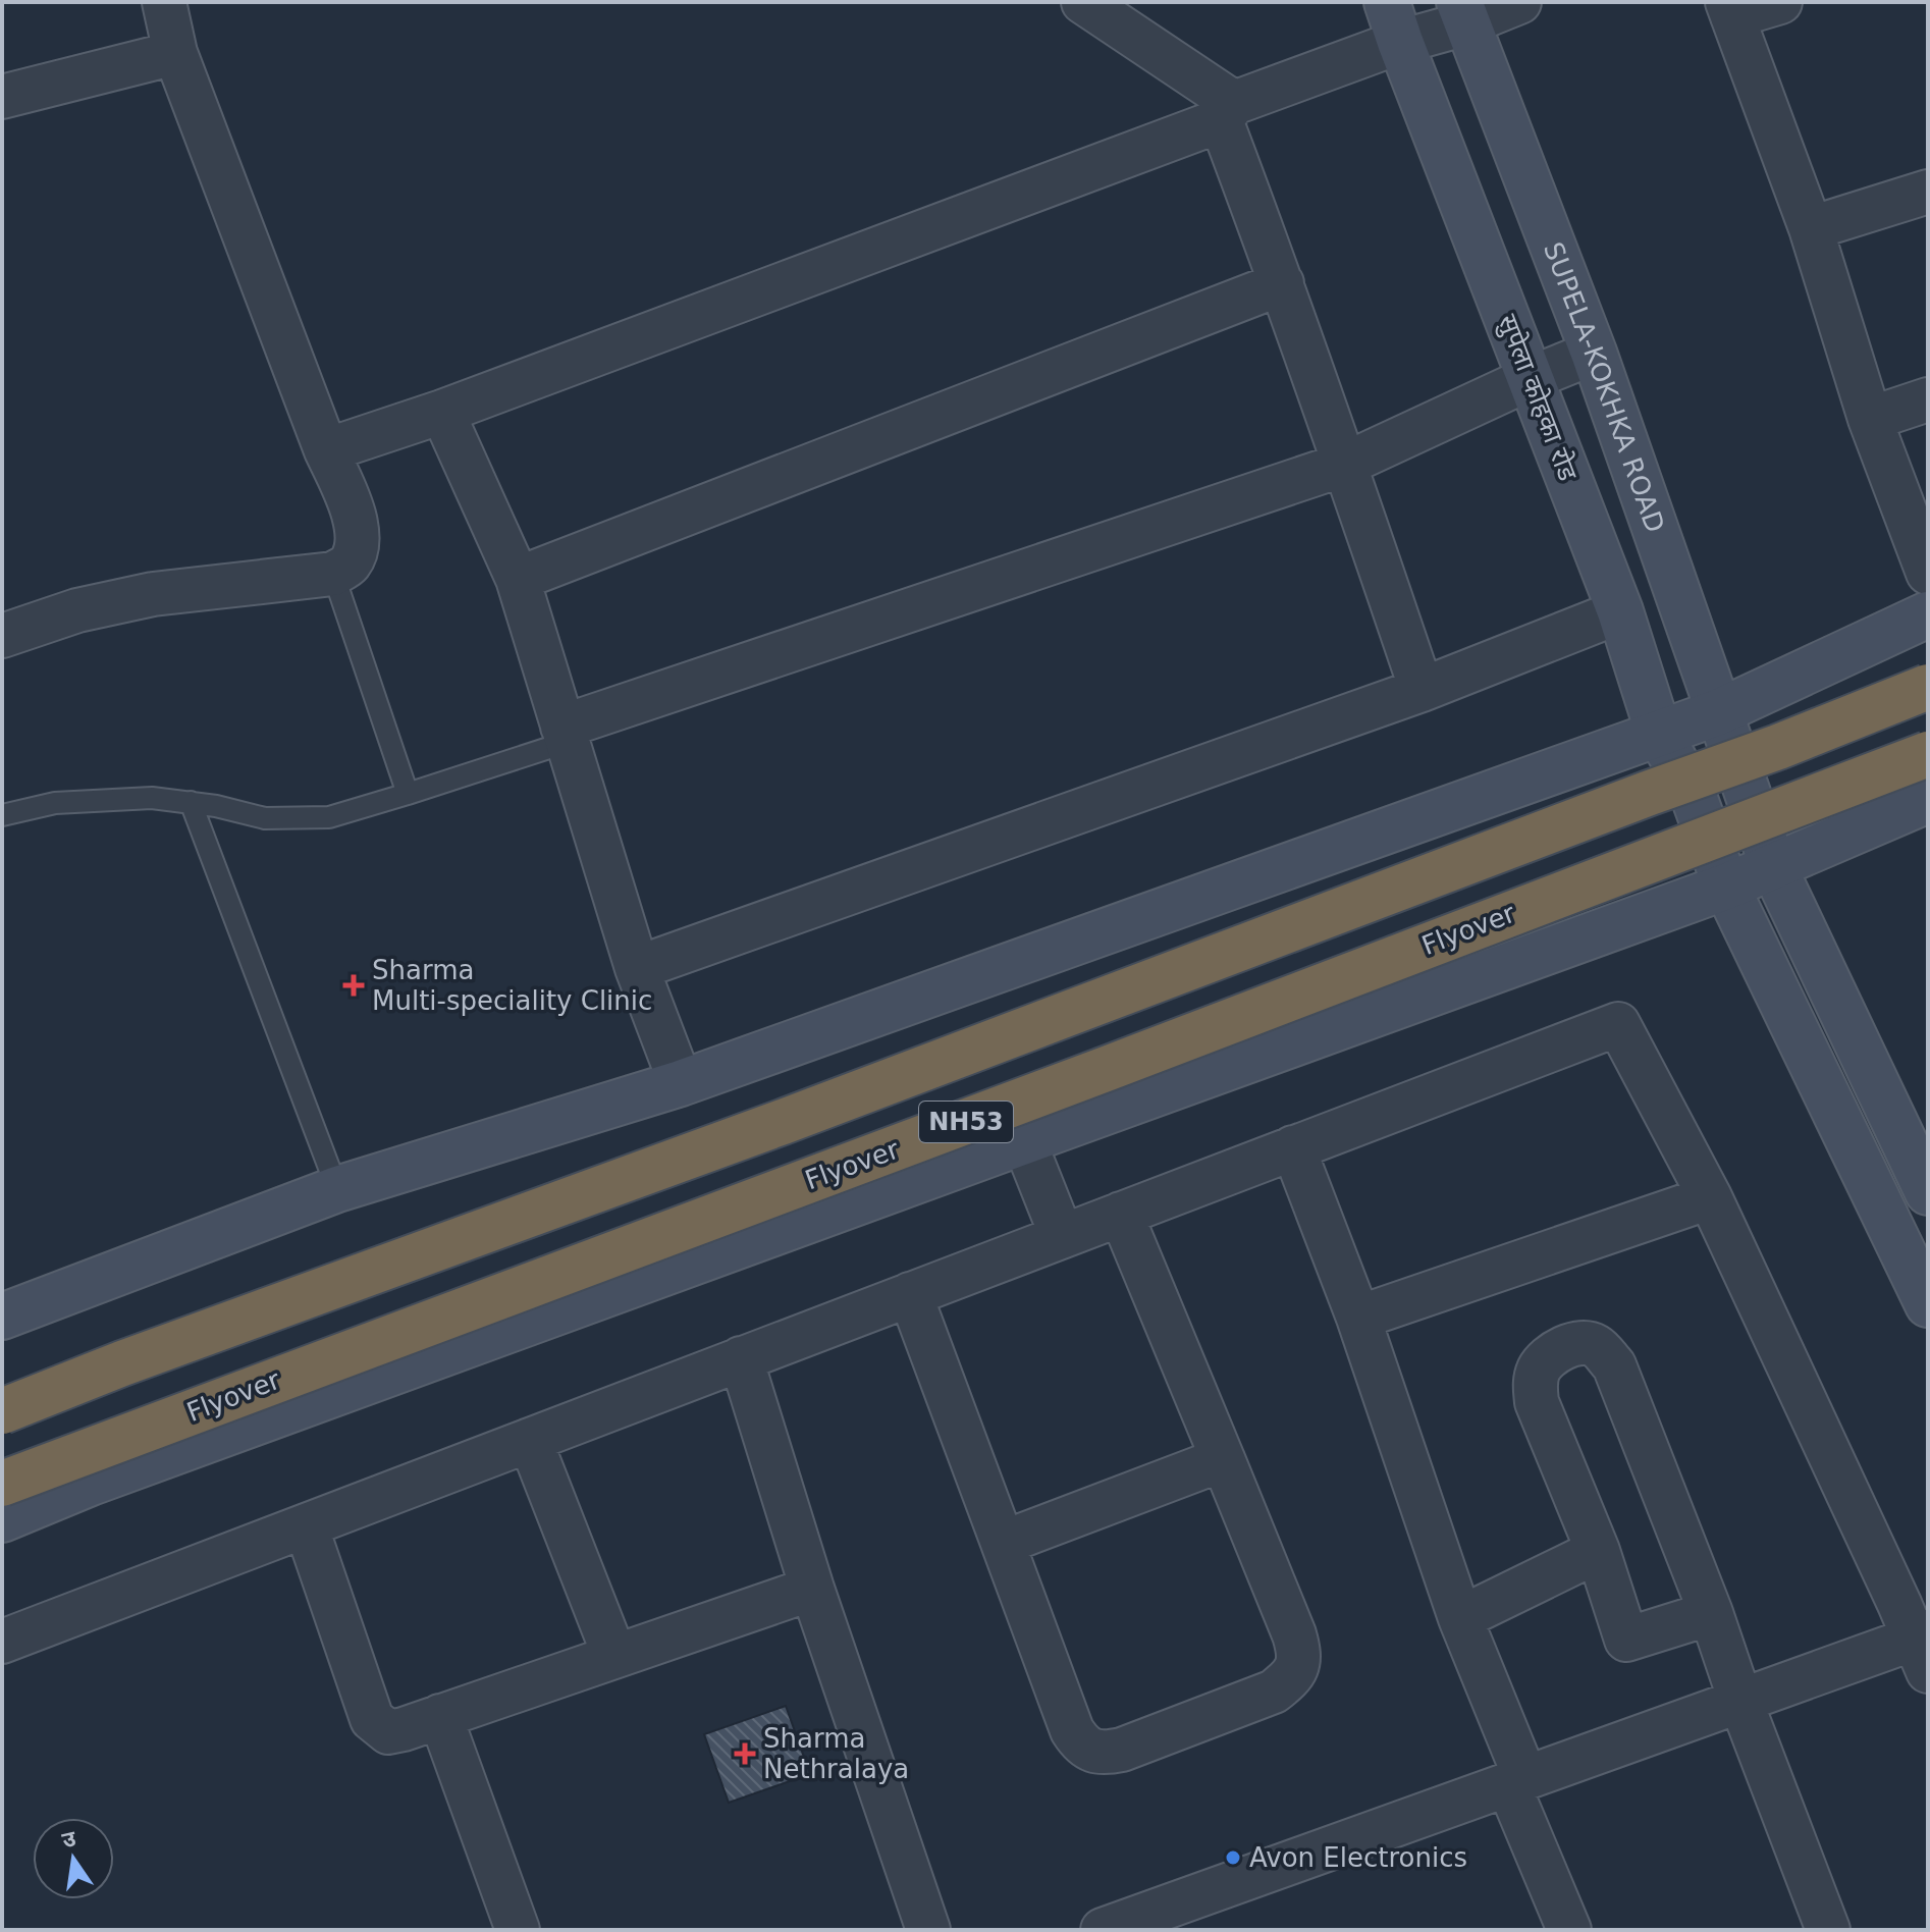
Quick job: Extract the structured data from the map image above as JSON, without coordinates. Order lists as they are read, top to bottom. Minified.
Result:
{"streets":{"highway":["Flyover","NH53"],"street":["SUPELA-KOKHKA ROAD","सुपेला कोहका रोड"]},"places":{"health":["Sharma Multi-speciality Clinic","Sharma Nethralaya"],"other":["Avon Electronics"]},"north":"top"}
